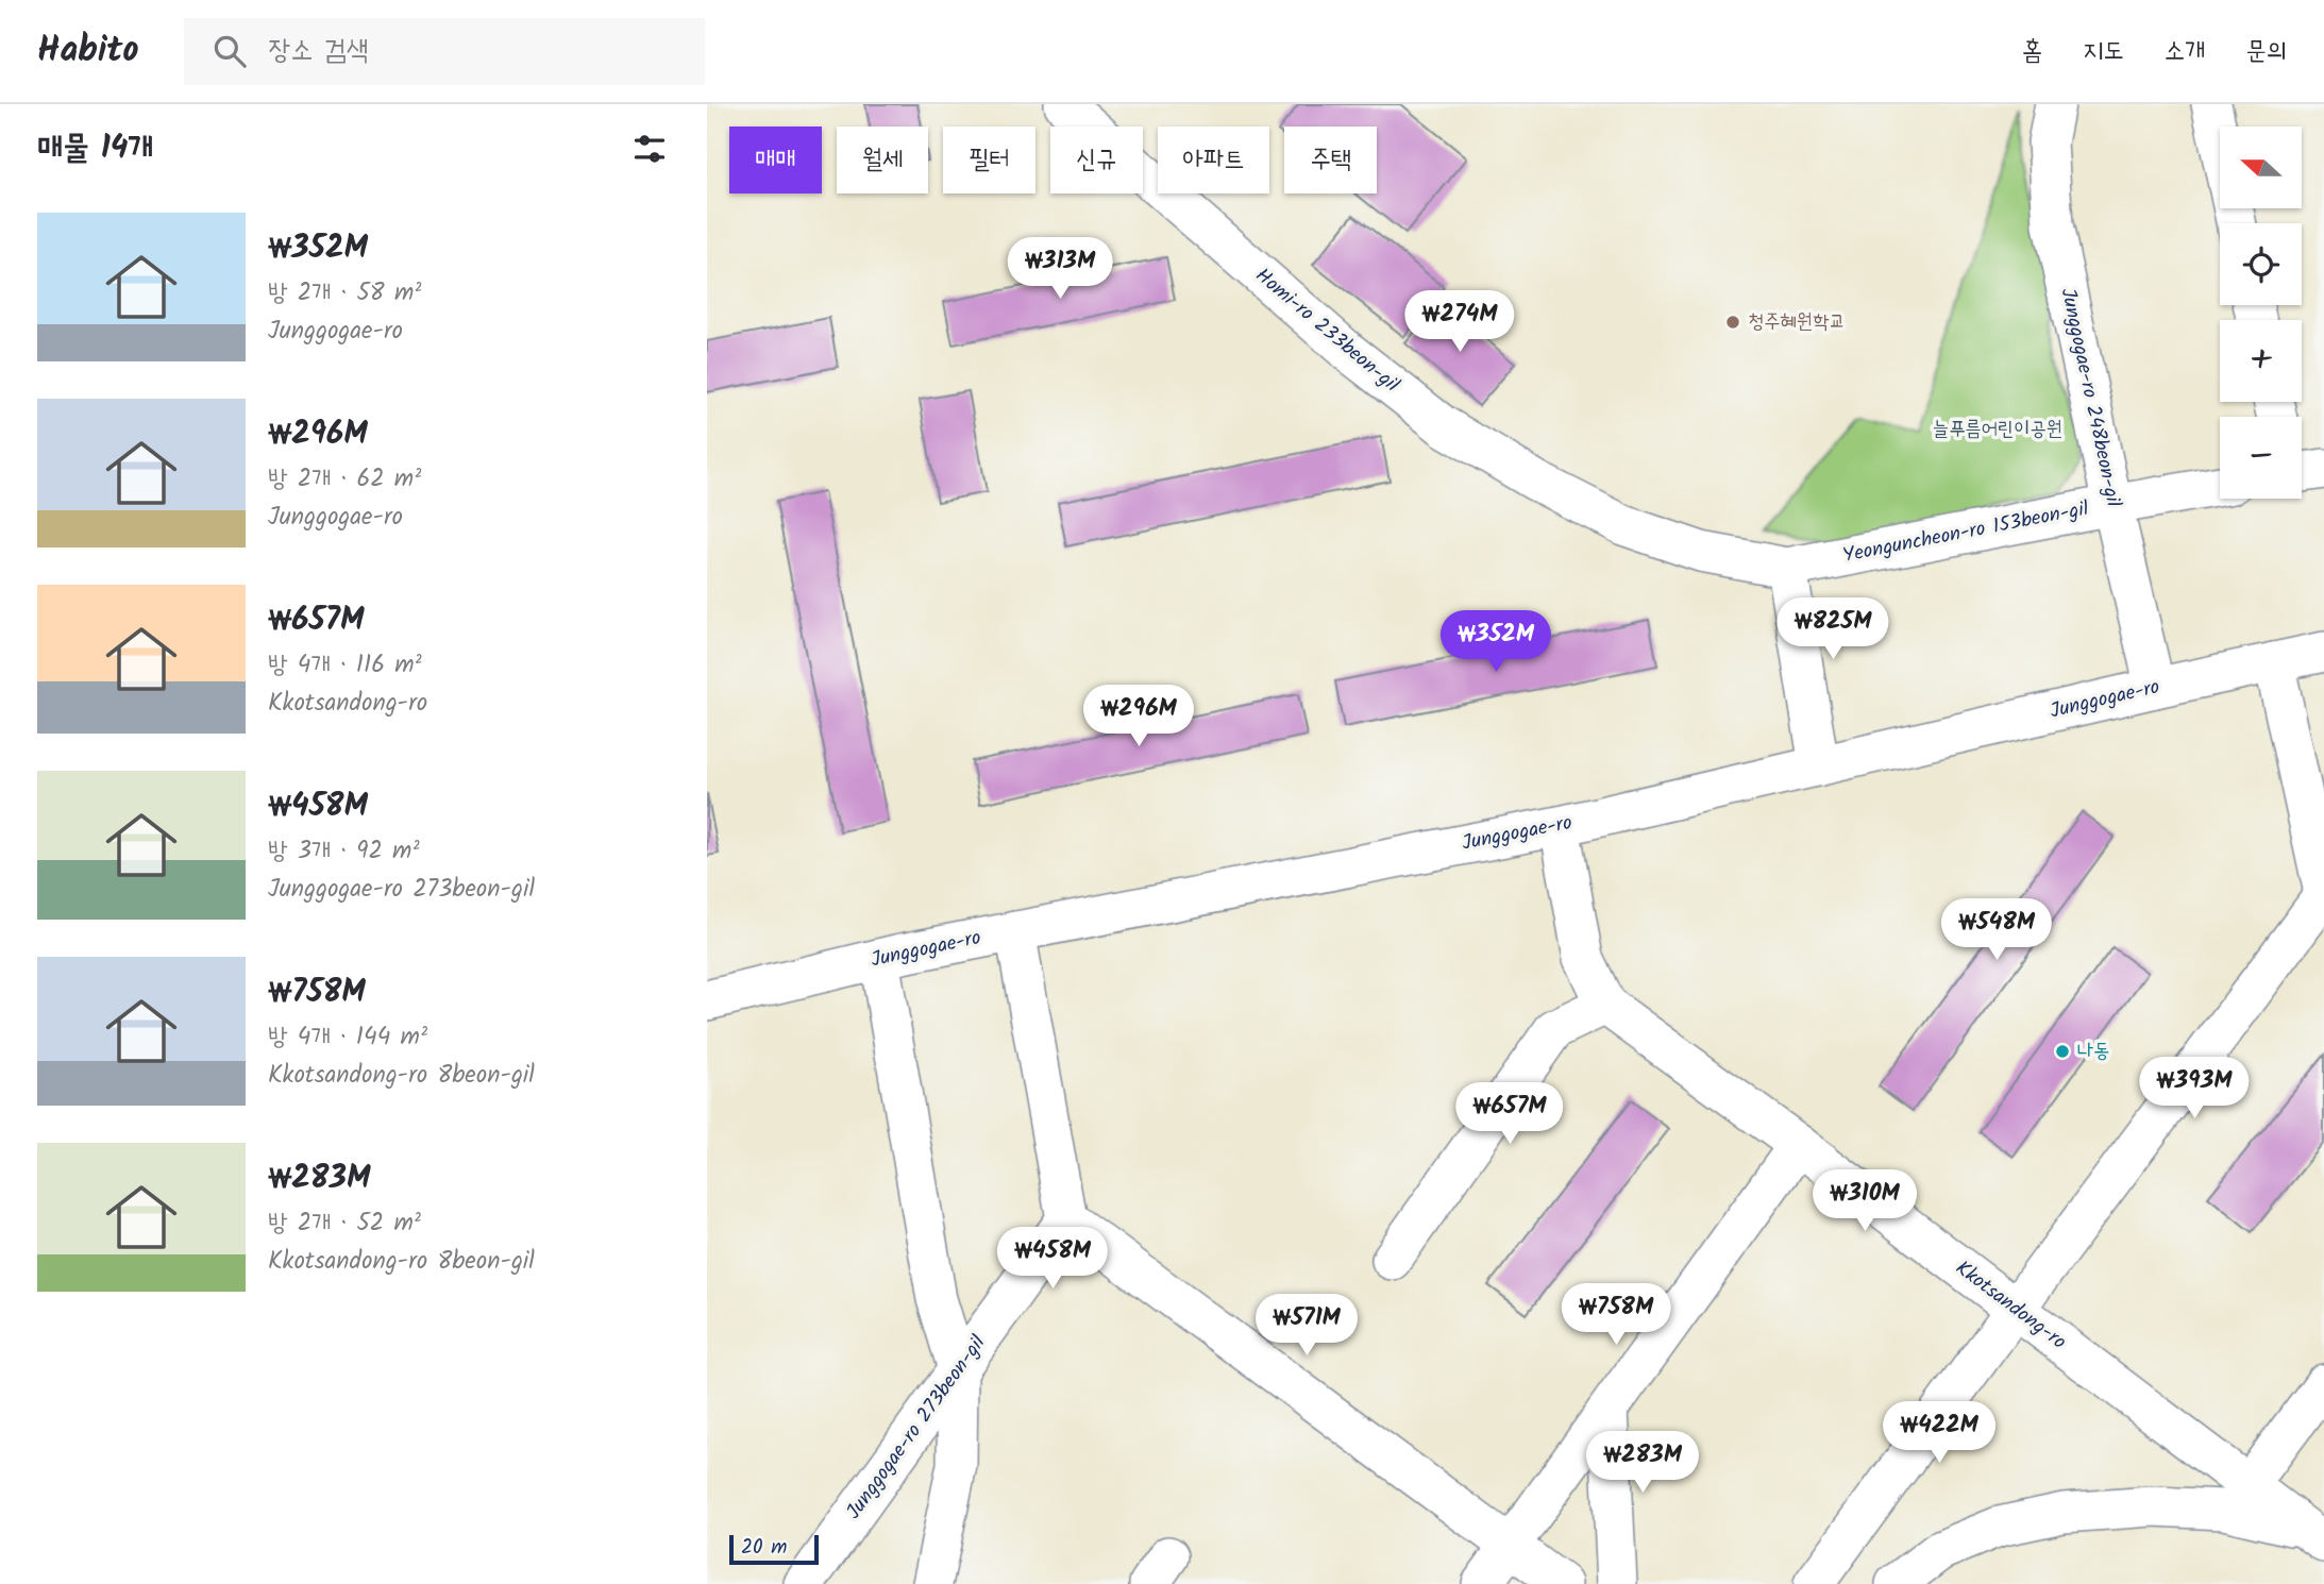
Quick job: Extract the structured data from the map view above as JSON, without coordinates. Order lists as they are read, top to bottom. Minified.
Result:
{"streets":{"street":["Homi-ro 233beon-gil","Junggogae-ro 248beon-gil","Yeonguncheon-ro 153beon-gil","Junggogae-ro","Kkotsandong-ro","Junggogae-ro 273beon-gil"]},"crossings":[["Homi-ro 233beon-gil","Yeonguncheon-ro 153beon-gil"],["Junggogae-ro 248beon-gil","Yeonguncheon-ro 153beon-gil"],["Junggogae-ro 248beon-gil","Junggogae-ro"],["Junggogae-ro","Kkotsandong-ro"]],"parks":["늘푸름어린이공원"],"places":["청주혜원학교","나동"],"scale_bar":"20 m","north":"left","page":{"header":"Habito","search":"장소 검색","nav":["홈","지도","소개","문의"],"heading":"매물 14개","map_buttons":["+","−"],"chip":["매매","월세","필터","신규","아파트","주택"],"list":[{"name":"₩352M","note":"방 2개 · 58 m² · Junggogae-ro"},{"name":"₩296M","note":"방 2개 · 62 m² · Junggogae-ro"},{"name":"₩657M","note":"방 4개 · 116 m² · Kkotsandong-ro"},{"name":"₩458M","note":"방 3개 · 92 m² · Junggogae-ro 273beon-gil"},{"name":"₩758M","note":"방 4개 · 144 m² · Kkotsandong-ro 8beon-gil"},{"name":"₩283M","note":"방 2개 · 52 m² · Kkotsandong-ro 8beon-gil"}],"price":["₩313M","₩274M","₩825M","₩352M","₩296M","₩548M","₩393M","₩657M","₩310M","₩458M","₩758M","₩571M","₩422M","₩283M"],"scale":"20 m"}}
